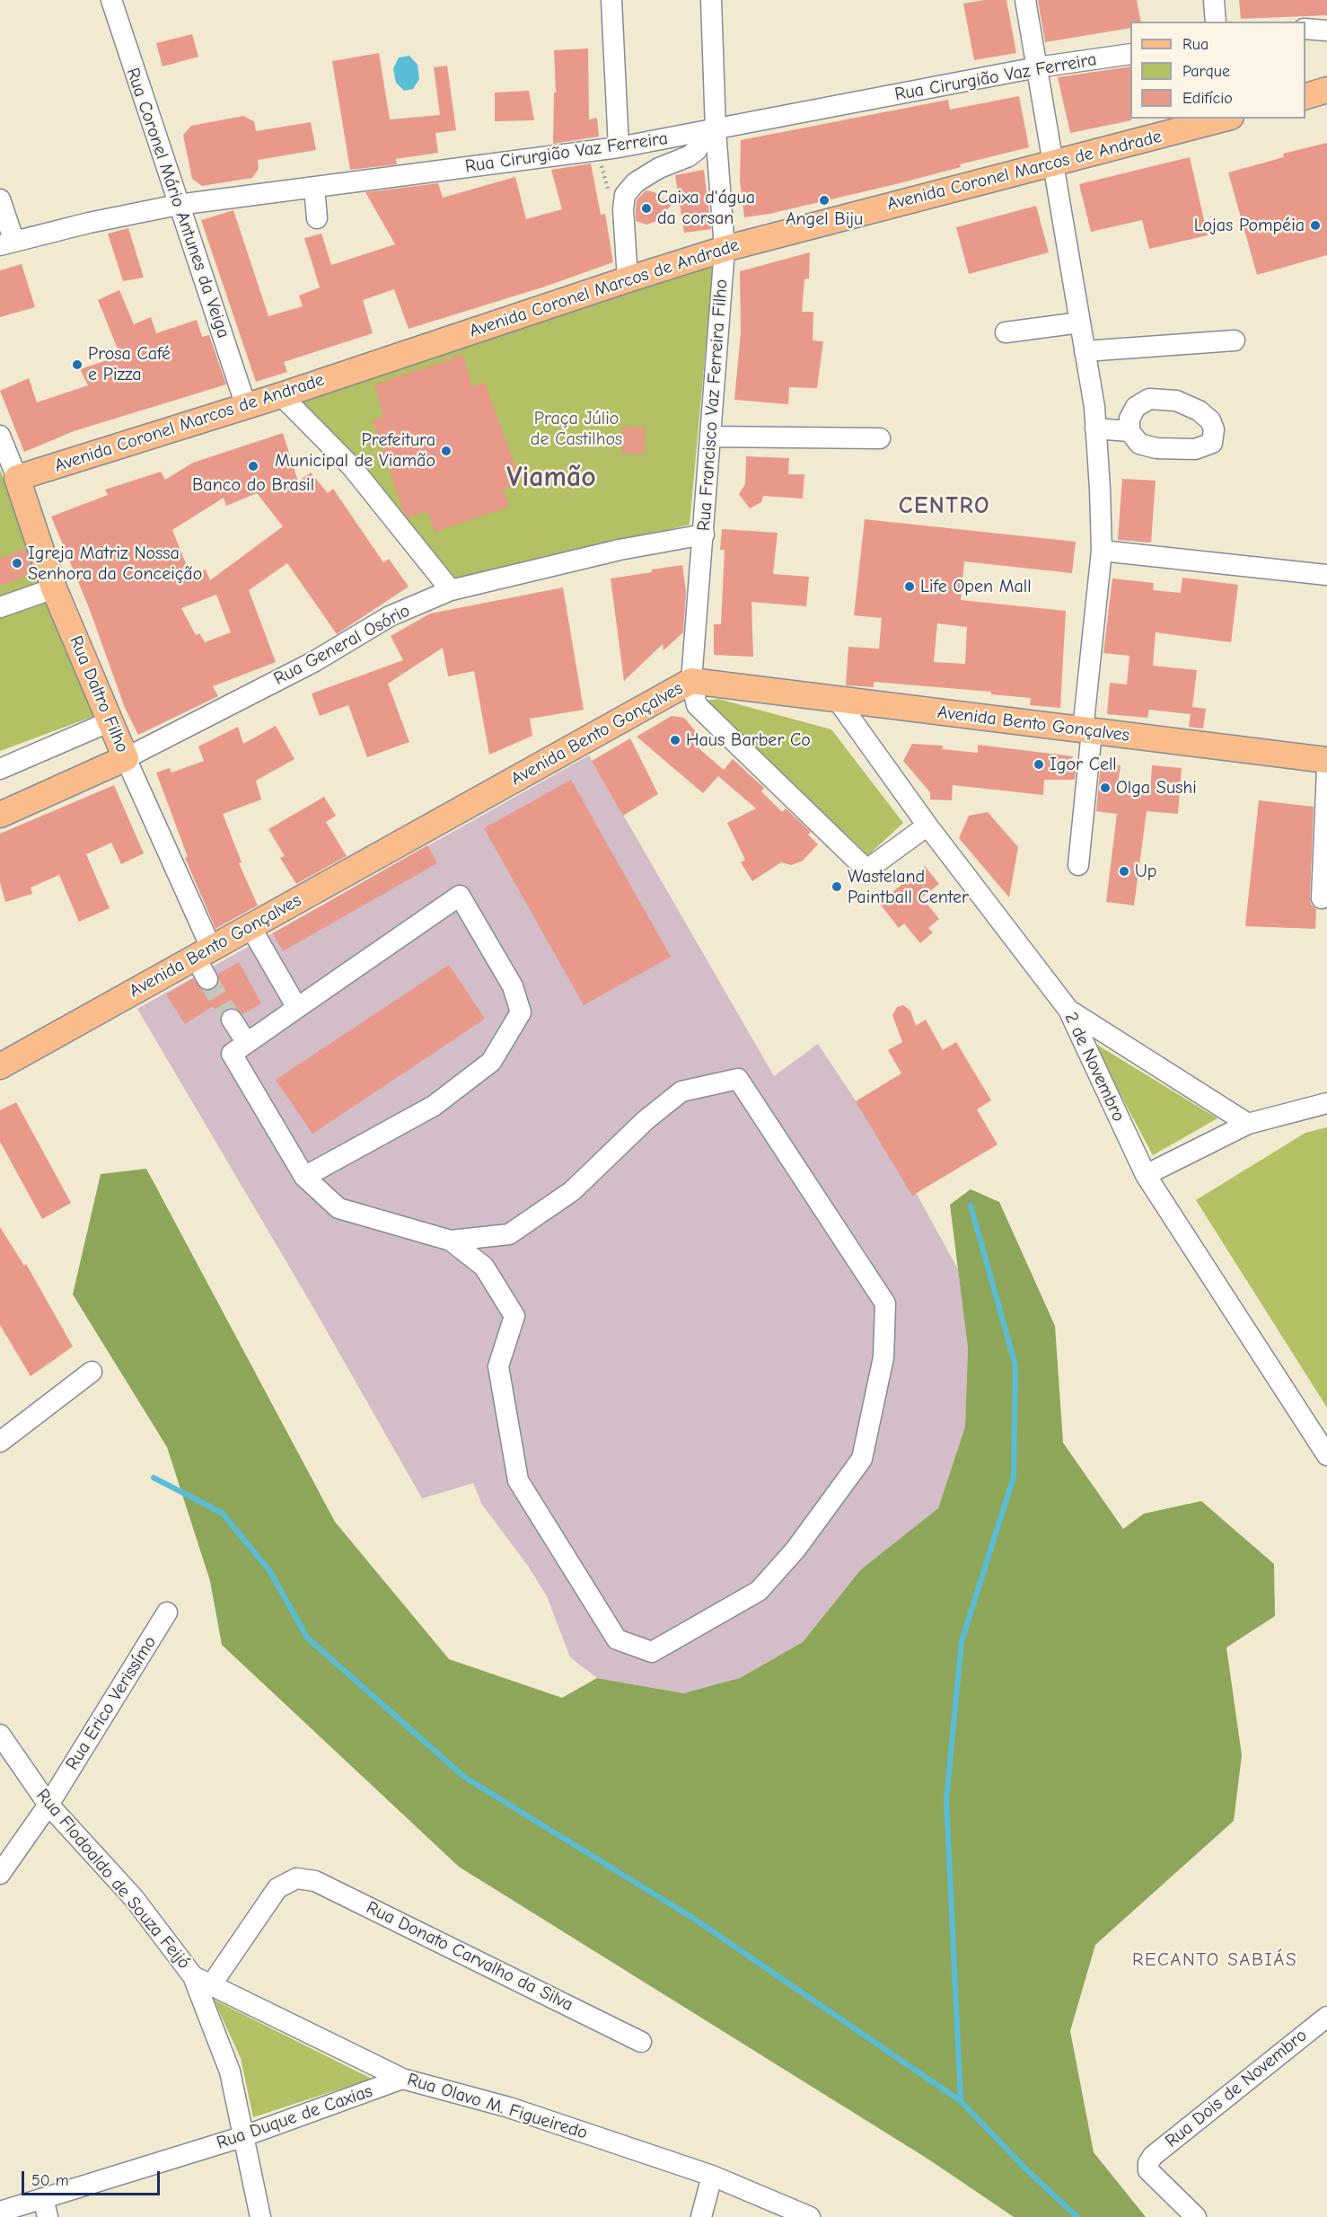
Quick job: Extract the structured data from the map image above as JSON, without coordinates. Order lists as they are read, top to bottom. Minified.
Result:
{"streets":{"main road":["Avenida Coronel Marcos de Andrade","Rua General Osório","Rua Daltro Filho","Avenida Bento Gonçalves"],"street":["Rua Cirurgião Vaz Ferreira","Rua Coronel Mário Antunes da Veiga","Rua Francisco Vaz Ferreira Filho","2 de Novembro","Rua Erico Verissímo","Rua Flodoaldo de Souza Feijó","Rua Donato Carvalho da Silva","Rua Dois de Novembro","Rua Olavo M. Figueiredo","Rua Duque de Caxias"]},"crossings":[["Rua Cirurgião Vaz Ferreira","Rua Coronel Mário Antunes da Veiga"],["Rua Cirurgião Vaz Ferreira","Rua Francisco Vaz Ferreira Filho"],["Avenida Coronel Marcos de Andrade","Rua Coronel Mário Antunes da Veiga"],["Avenida Coronel Marcos de Andrade","Rua Francisco Vaz Ferreira Filho"],["Avenida Coronel Marcos de Andrade","Rua Daltro Filho"],["Rua Francisco Vaz Ferreira Filho","Rua General Osório"],["Rua Francisco Vaz Ferreira Filho","Avenida Bento Gonçalves"],["Rua Francisco Vaz Ferreira Filho","2 de Novembro"],["Rua General Osório","Rua Daltro Filho"],["Rua Daltro Filho","Avenida Bento Gonçalves"],["Avenida Bento Gonçalves","2 de Novembro"],["Rua Erico Verissímo","Rua Flodoaldo de Souza Feijó"],["Rua Flodoaldo de Souza Feijó","Rua Donato Carvalho da Silva"],["Rua Flodoaldo de Souza Feijó","Rua Olavo M. Figueiredo"],["Rua Flodoaldo de Souza Feijó","Rua Duque de Caxias"],["Rua Donato Carvalho da Silva","Rua Olavo M. Figueiredo"],["Rua Olavo M. Figueiredo","Rua Duque de Caxias"]],"districts":["Viamão","CENTRO","RECANTO SABIÁS"],"parks":["Praça Júlio de Castilhos"],"places":["Angel Biju","Caixa d'água da corsan","Lojas Pompéia","Prosa Café e Pizza","Prefeitura Municipal de Viamão","Banco do Brasil","Igreja Matriz Nossa Senhora da Conceição","Life Open Mall","Haus Barber Co","Igor Cell","Olga Sushi","Up","Wasteland Paintball Center"],"legend":["Rua","Parque","Edifício"],"scale_bar":"50 m"}
